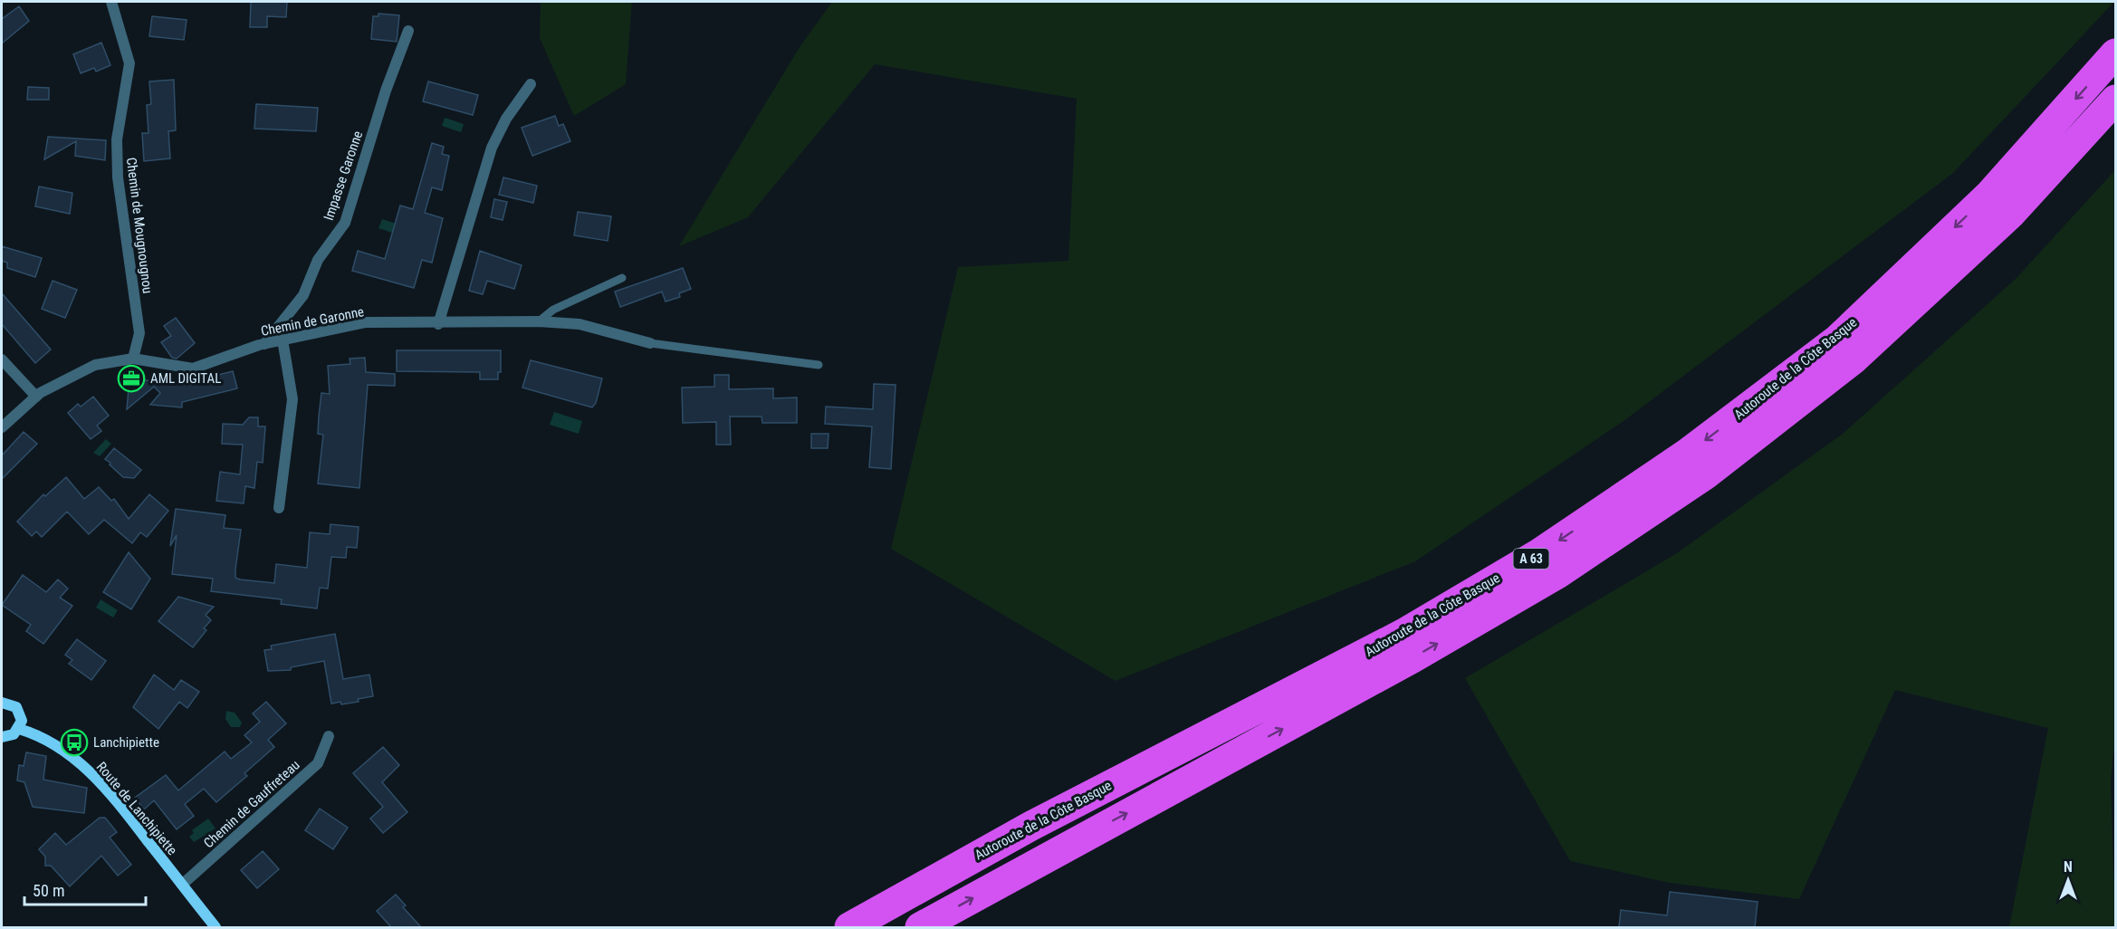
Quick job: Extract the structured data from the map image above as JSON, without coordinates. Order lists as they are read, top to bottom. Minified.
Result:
{"streets":{"highway":["Autoroute de la Côte Basque","A 63"],"street":["Impasse Garonne","Chemin de Mougnougnou","Chemin de Garonne","Chemin de Gauffreteau","Route de Lanchipiette"]},"crossings":[["Impasse Garonne","Chemin de Garonne"],["Chemin de Mougnougnou","Chemin de Garonne"],["Chemin de Gauffreteau","Route de Lanchipiette"]],"places":{"office":["AML DIGITAL"],"bus stop":["Lanchipiette"]},"scale_bar":"50 m","north":"top"}
